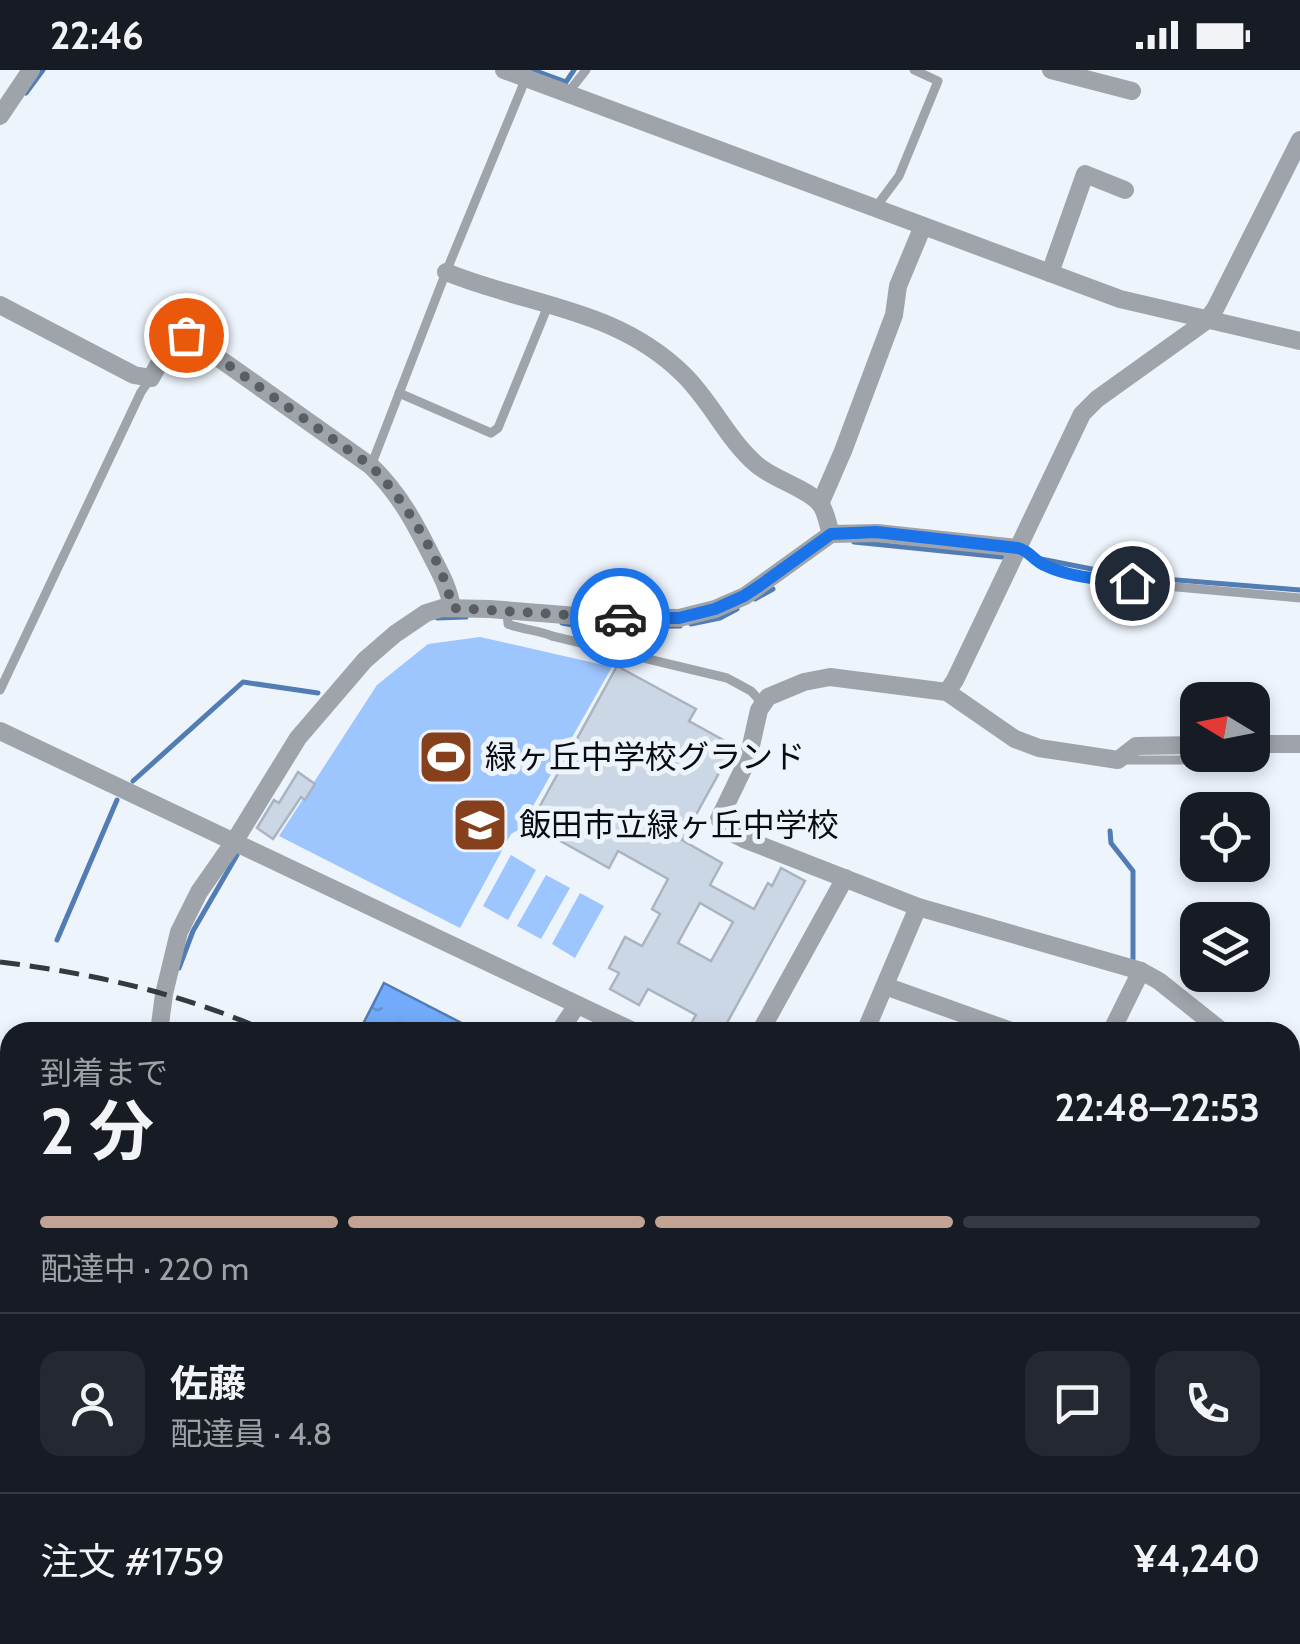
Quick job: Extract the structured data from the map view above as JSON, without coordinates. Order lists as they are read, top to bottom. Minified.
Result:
{"places":{"sports":["緑ヶ丘中学校グランド"],"school or university":["飯田市立緑ヶ丘中学校"]},"north":"left","page":{"status":"22:46","heading":["2 分","到着まで","22:48–22:53"],"panel":["佐藤","配達員 · 4.8","注文 #1759","¥4,240"],"bar":"配達中 · 220 m"}}
